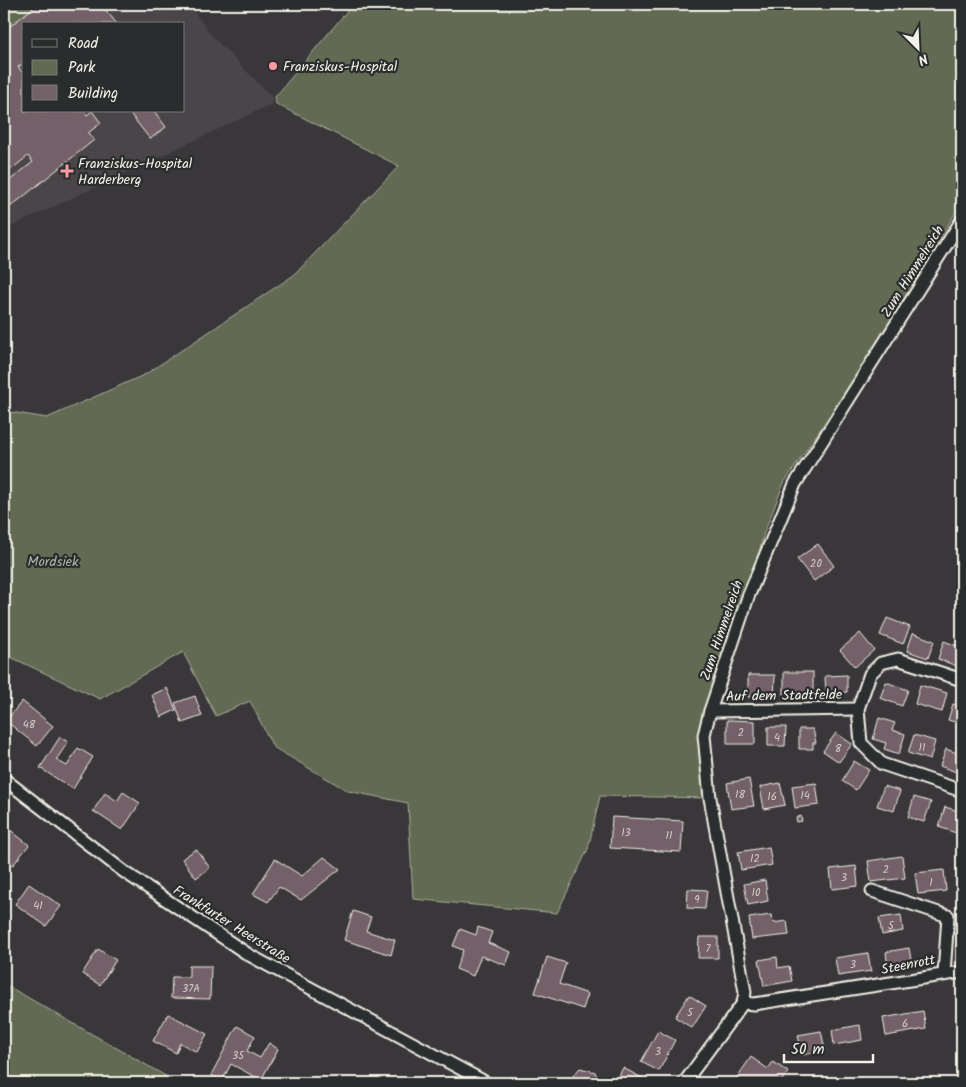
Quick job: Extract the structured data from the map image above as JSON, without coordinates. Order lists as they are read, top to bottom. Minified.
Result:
{"streets":{"street":["Zum Himmelreich","Auf dem Stadtfelde","Frankfurter Heerstraße","Steenrott"]},"crossings":[["Zum Himmelreich","Auf dem Stadtfelde"],["Zum Himmelreich","Steenrott"]],"parks":["Mordsiek"],"places":{"other":["Franziskus-Hospital"],"health":["Franziskus-Hospital Harderberg"]},"house_numbers":["20","48","2","4","11","8","18","14","16","13","11","12","2","3","1","10","9","41","5","7","3","37A","5","6","3","35"],"legend":["Road","Park","Building"],"scale_bar":"50 m","north":"bottom right"}
